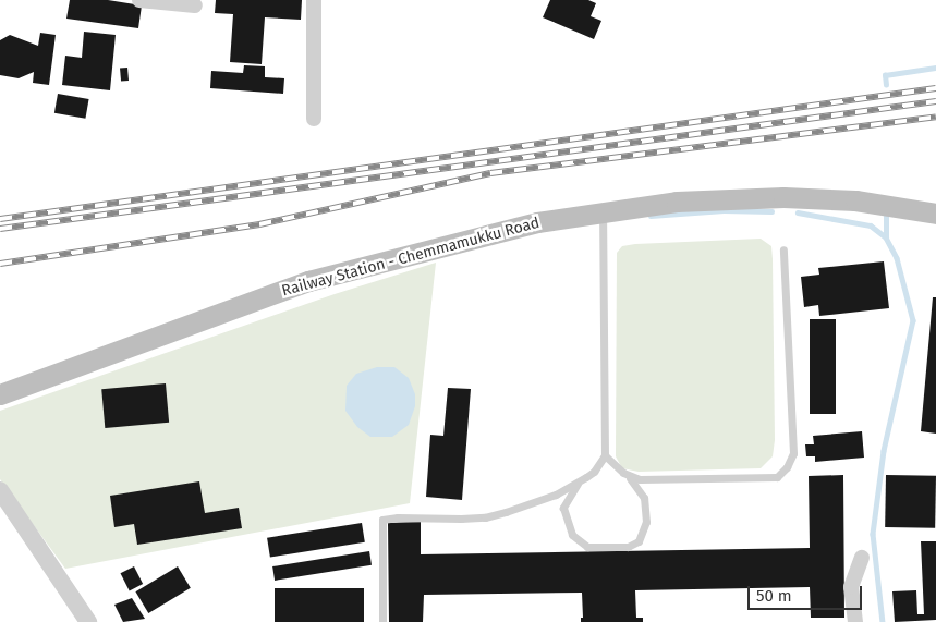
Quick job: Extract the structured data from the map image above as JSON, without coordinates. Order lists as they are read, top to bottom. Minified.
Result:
{"streets":{"main road":["Railway Station - Chemmamukku Road"]},"scale_bar":"50 m"}
